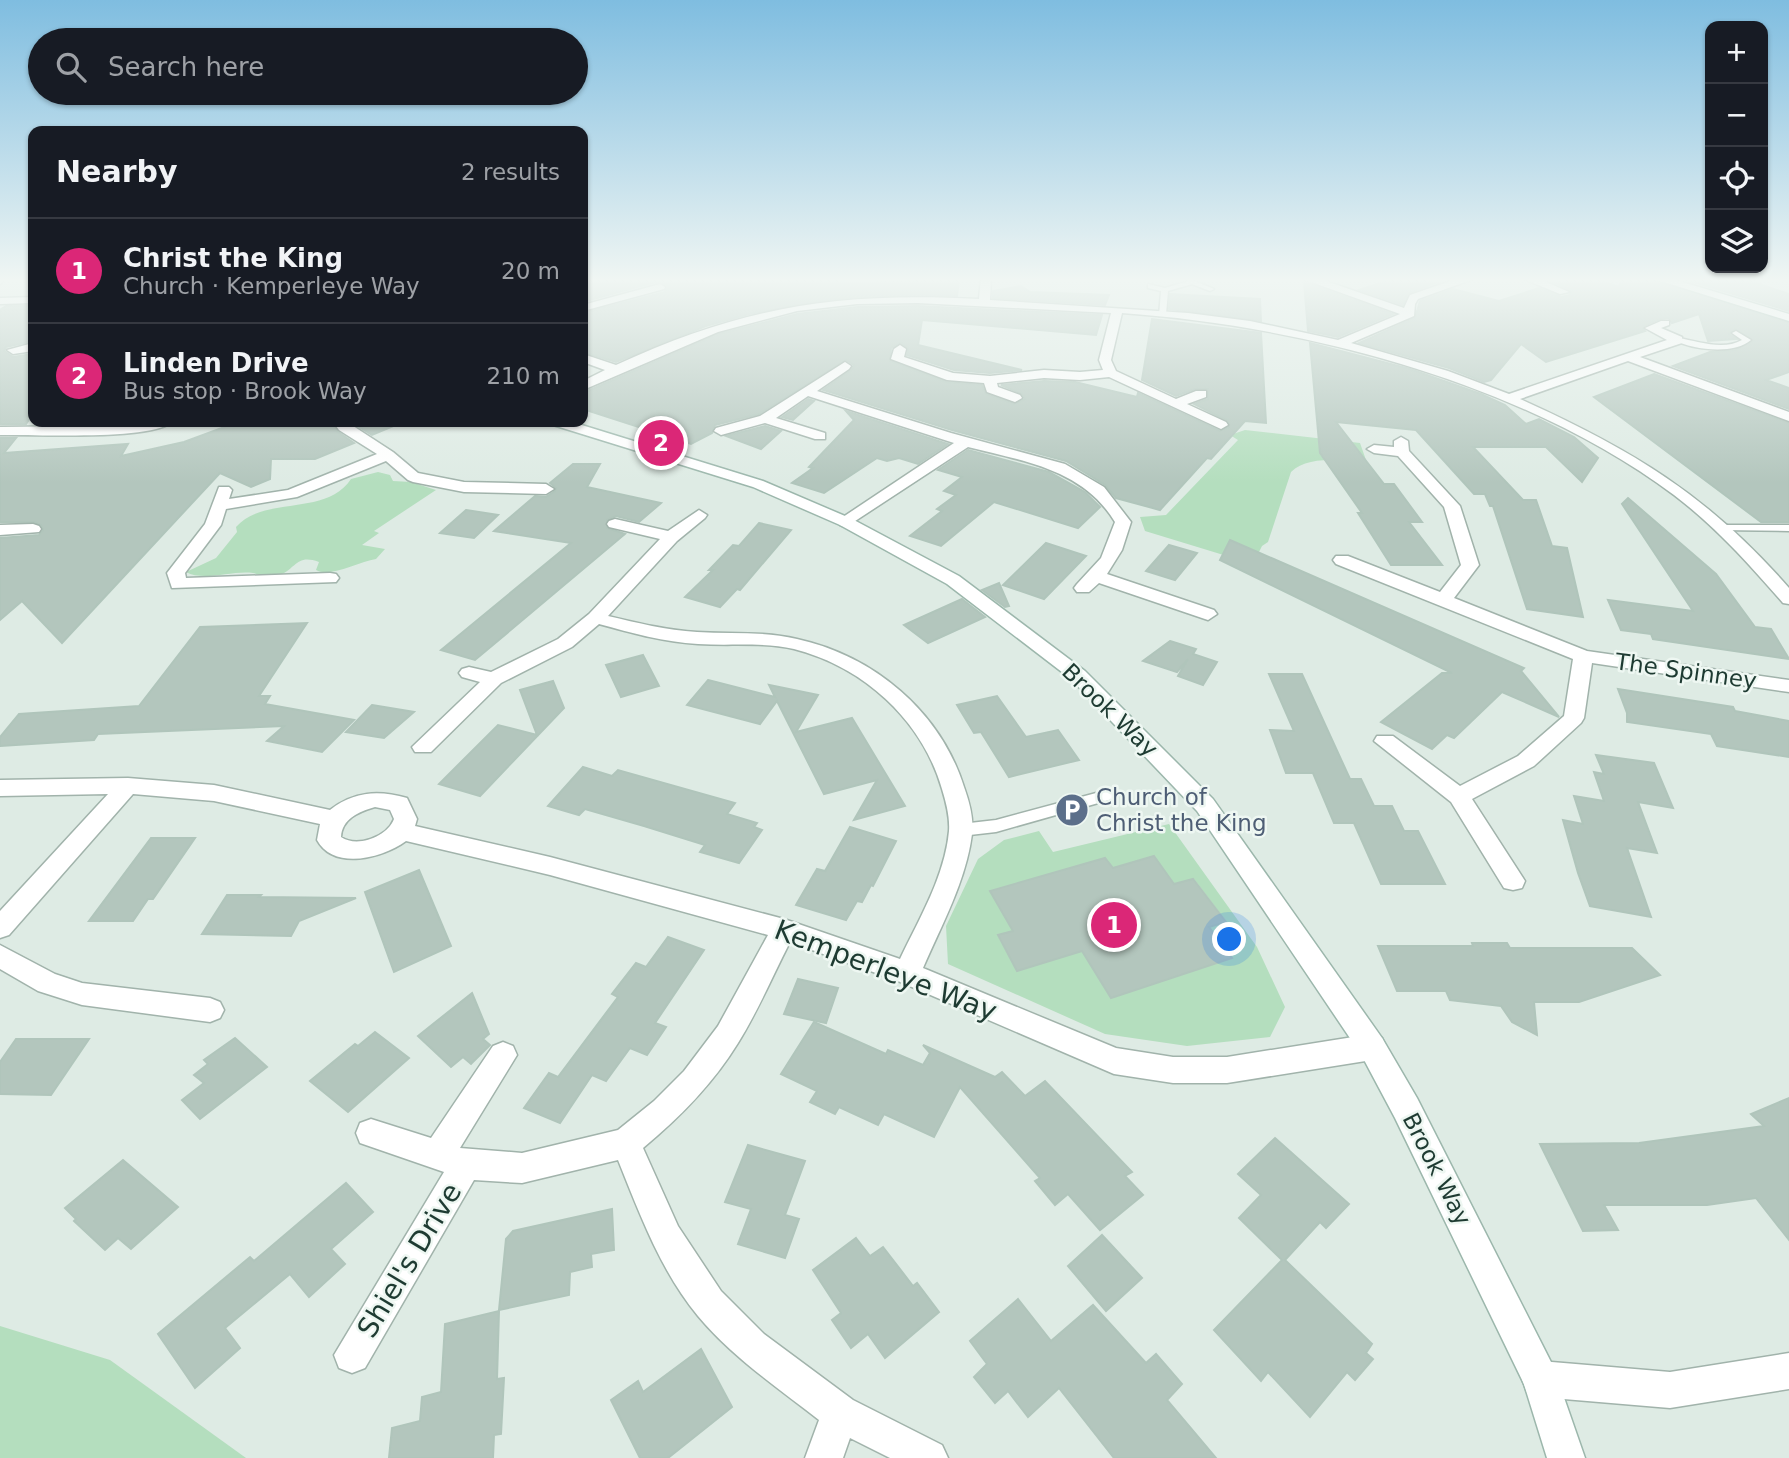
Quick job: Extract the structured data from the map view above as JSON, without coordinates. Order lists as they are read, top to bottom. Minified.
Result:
{"streets":{"street":["The Spinney","Brook Way","Kemperleye Way","Shiel's Drive"]},"crossings":[["Brook Way","Kemperleye Way"],["Kemperleye Way","Shiel's Drive"]],"places":{"parking":["Church of Christ the King"]},"page":{"map_buttons":["+","−"],"search":"Search here","heading":["Nearby","2 results"],"list":[{"mark":"1","name":"Christ the King","note":"Church · Kemperleye Way","value":"20 m"},{"mark":"2","name":"Linden Drive","note":"Bus stop · Brook Way","value":"210 m"}],"pins":["2","1"]}}
